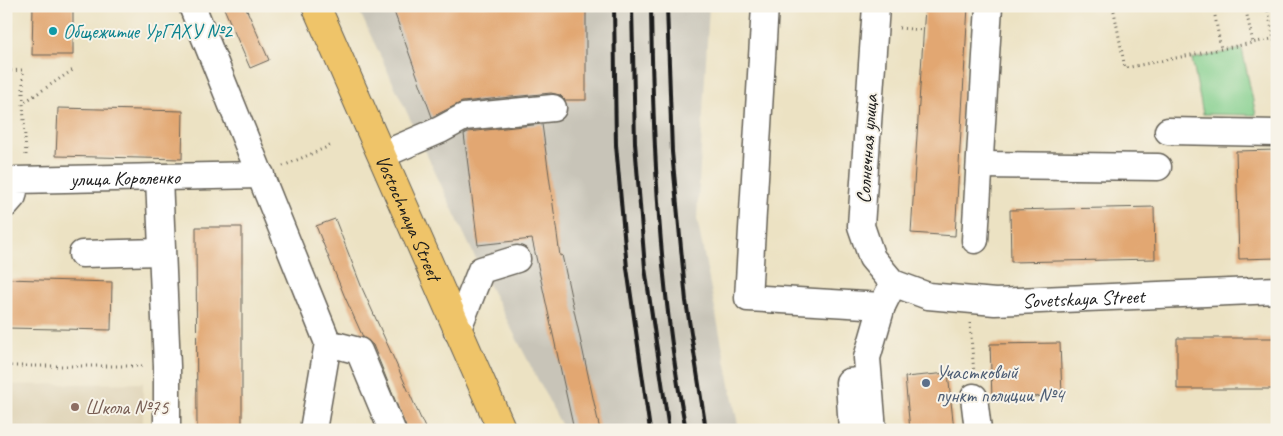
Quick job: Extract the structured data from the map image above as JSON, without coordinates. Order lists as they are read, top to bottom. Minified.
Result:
{"streets":{"main road":["Vostochnaya Street"],"street":["Солнечная улица","улица Короленко","Sovetskaya Street"]},"crossings":[["Солнечная улица","Sovetskaya Street"]],"places":["Общежитие УрГАХУ №2","Участковый пункт полиции №4","Школа №75"]}
